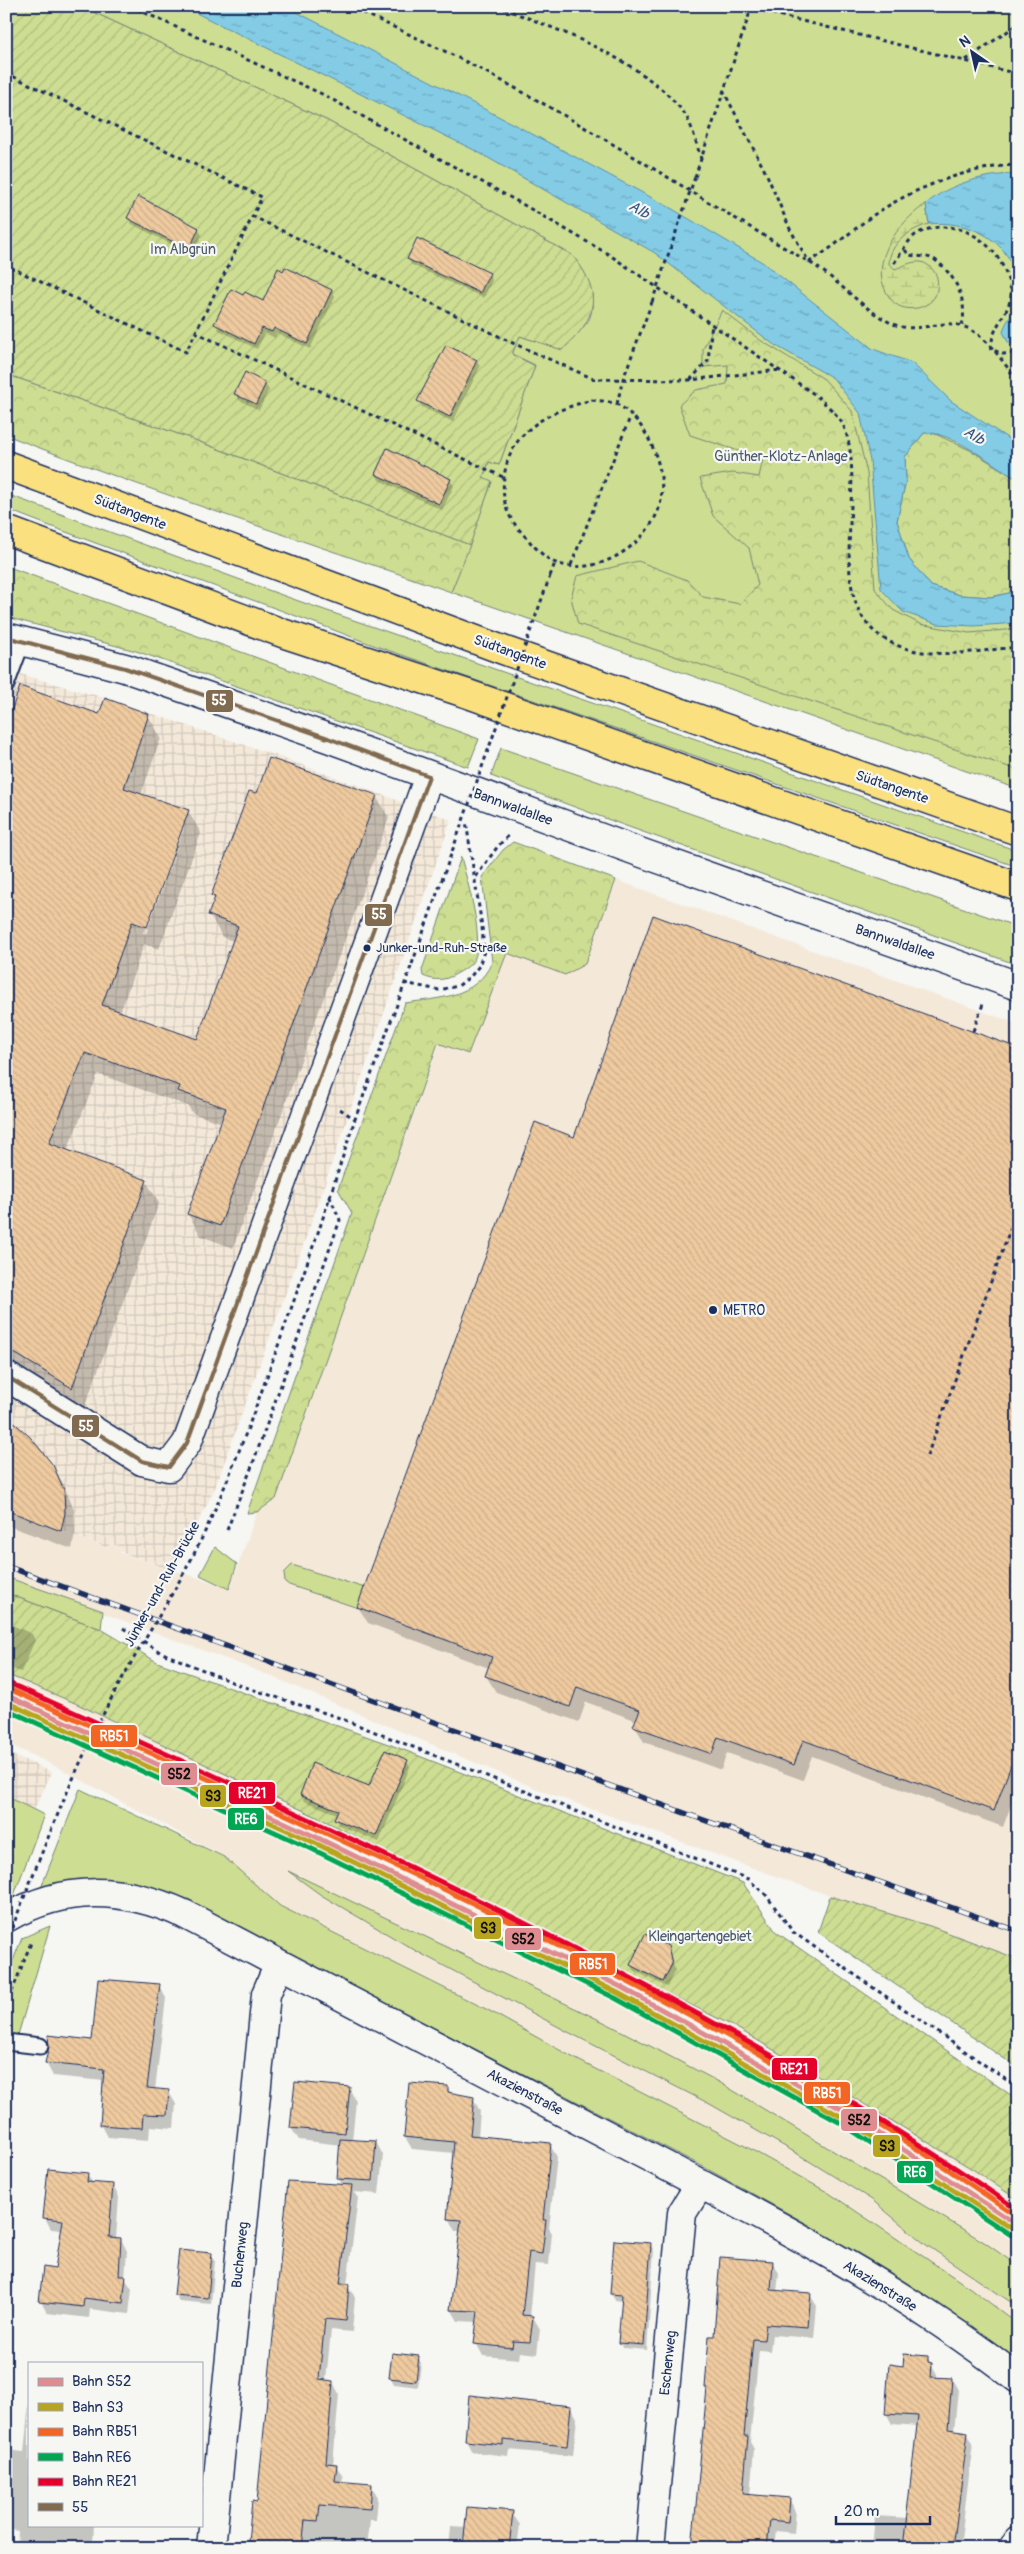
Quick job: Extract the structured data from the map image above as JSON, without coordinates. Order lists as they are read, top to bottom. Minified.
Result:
{"streets":{"highway":["Südtangente"],"street":["Bannwaldallee","Akazienstraße","Buchenweg","Eschenweg"],"path":["Junker-und-Ruh-Brücke"]},"crossings":[["Akazienstraße","Buchenweg"],["Akazienstraße","Eschenweg"]],"water":["Alb"],"parks":["Im Albgrün","Günther-Klotz-Anlage","Kleingartengebiet"],"places":["Junker-und-Ruh-Straße","METRO"],"lines":["transit line 55","rail line RE21","rail line RB51","rail line S52","rail line S3","rail line RE6"],"legend":["Bahn S52","Bahn S3","Bahn RB51","Bahn RE6","Bahn RE21","55"],"scale_bar":"20 m","north":"top left"}
